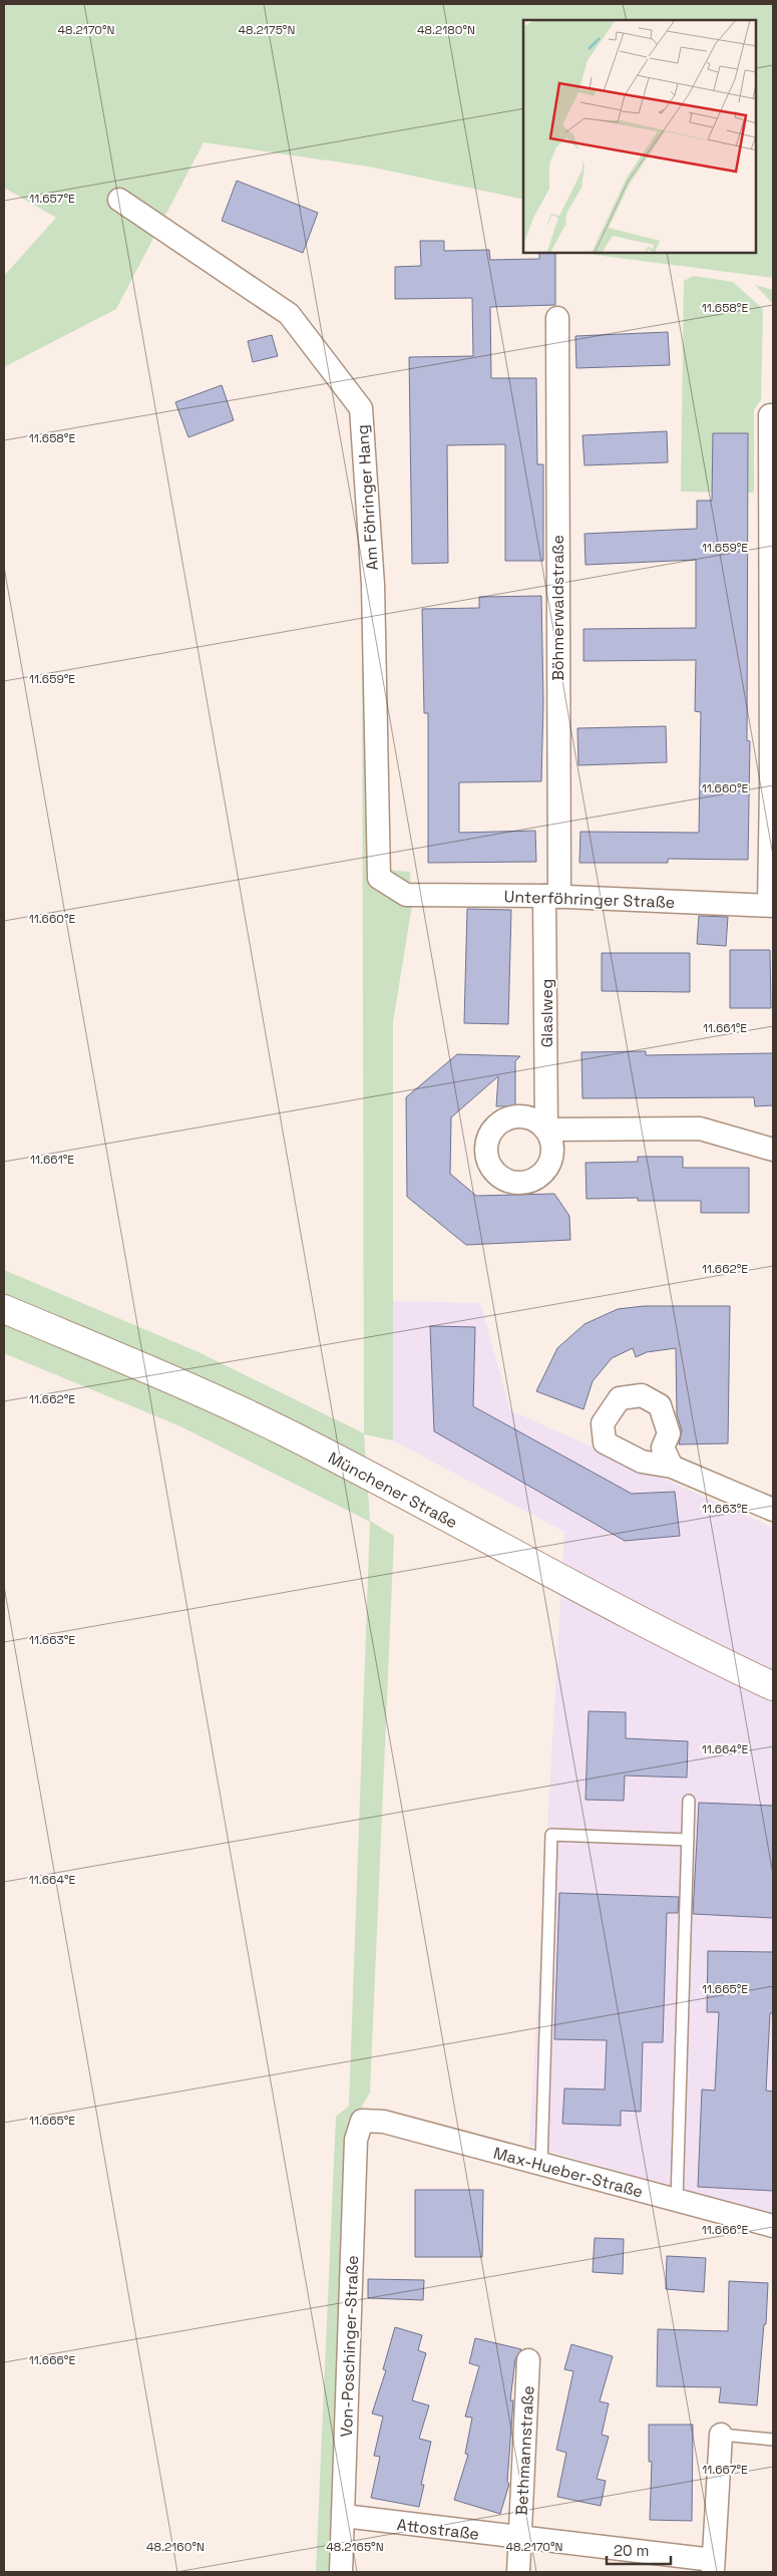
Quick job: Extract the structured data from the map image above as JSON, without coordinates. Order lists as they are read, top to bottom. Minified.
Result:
{"streets":{"main road":["Münchener Straße"],"street":["Am Föhringer Hang","Böhmerwaldstraße","Unterföhringer Straße","Glaslweg","Max-Hueber-Straße","Von-Poschinger-Straße","Bethmannstraße","Attostraße"]},"crossings":[["Am Föhringer Hang","Unterföhringer Straße"],["Böhmerwaldstraße","Unterföhringer Straße"],["Böhmerwaldstraße","Glaslweg"],["Unterföhringer Straße","Glaslweg"],["Max-Hueber-Straße","Von-Poschinger-Straße"],["Von-Poschinger-Straße","Attostraße"],["Bethmannstraße","Attostraße"]],"scale_bar":"20 m","coordinates":["48.2170°N","48.2175°N","48.2180°N","11.657°E","11.658°E","11.659°E","11.660°E","11.661°E","11.662°E","11.663°E","11.664°E","11.665°E","11.666°E","11.667°E","48.2160°N","48.2165°N"]}
